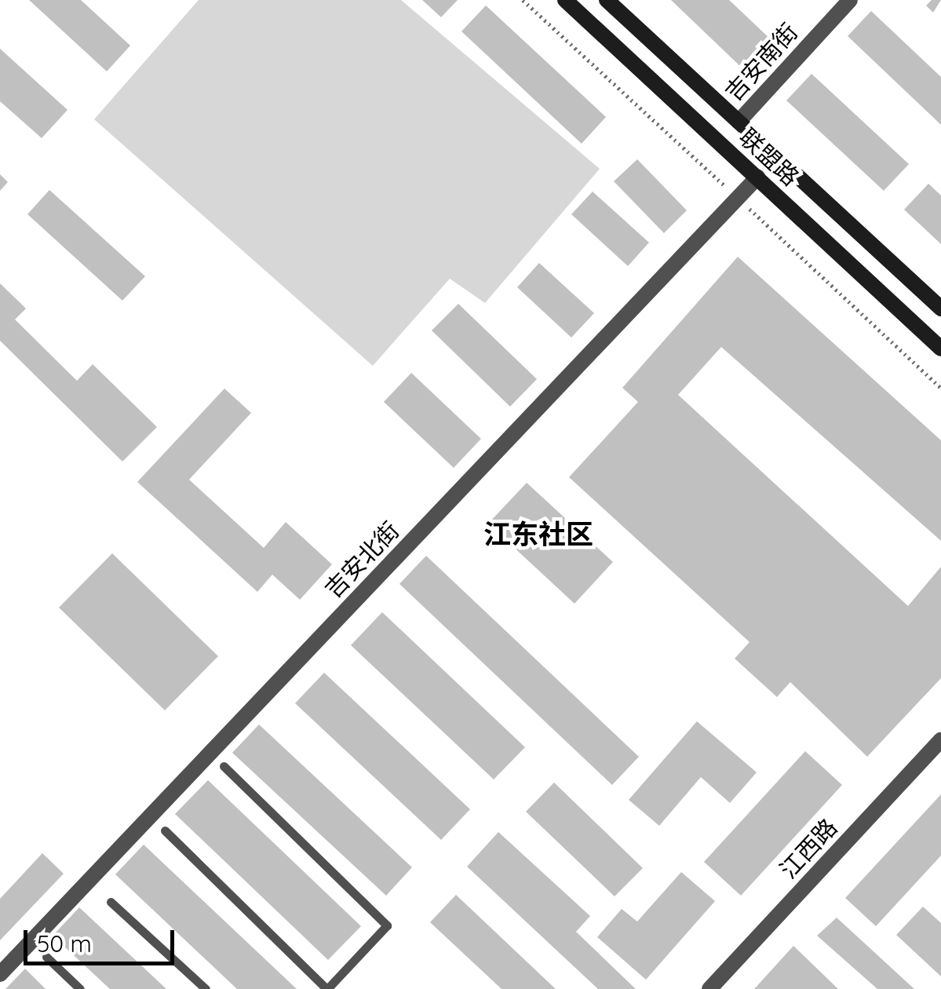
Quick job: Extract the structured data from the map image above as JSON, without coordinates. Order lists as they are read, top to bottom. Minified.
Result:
{"streets":{"main road":["联盟路"],"street":["吉安南街","吉安北街","江西路"]},"crossings":[["吉安南街","联盟路"],["联盟路","吉安北街"]],"districts":["江东社区"],"scale_bar":"50 m"}
